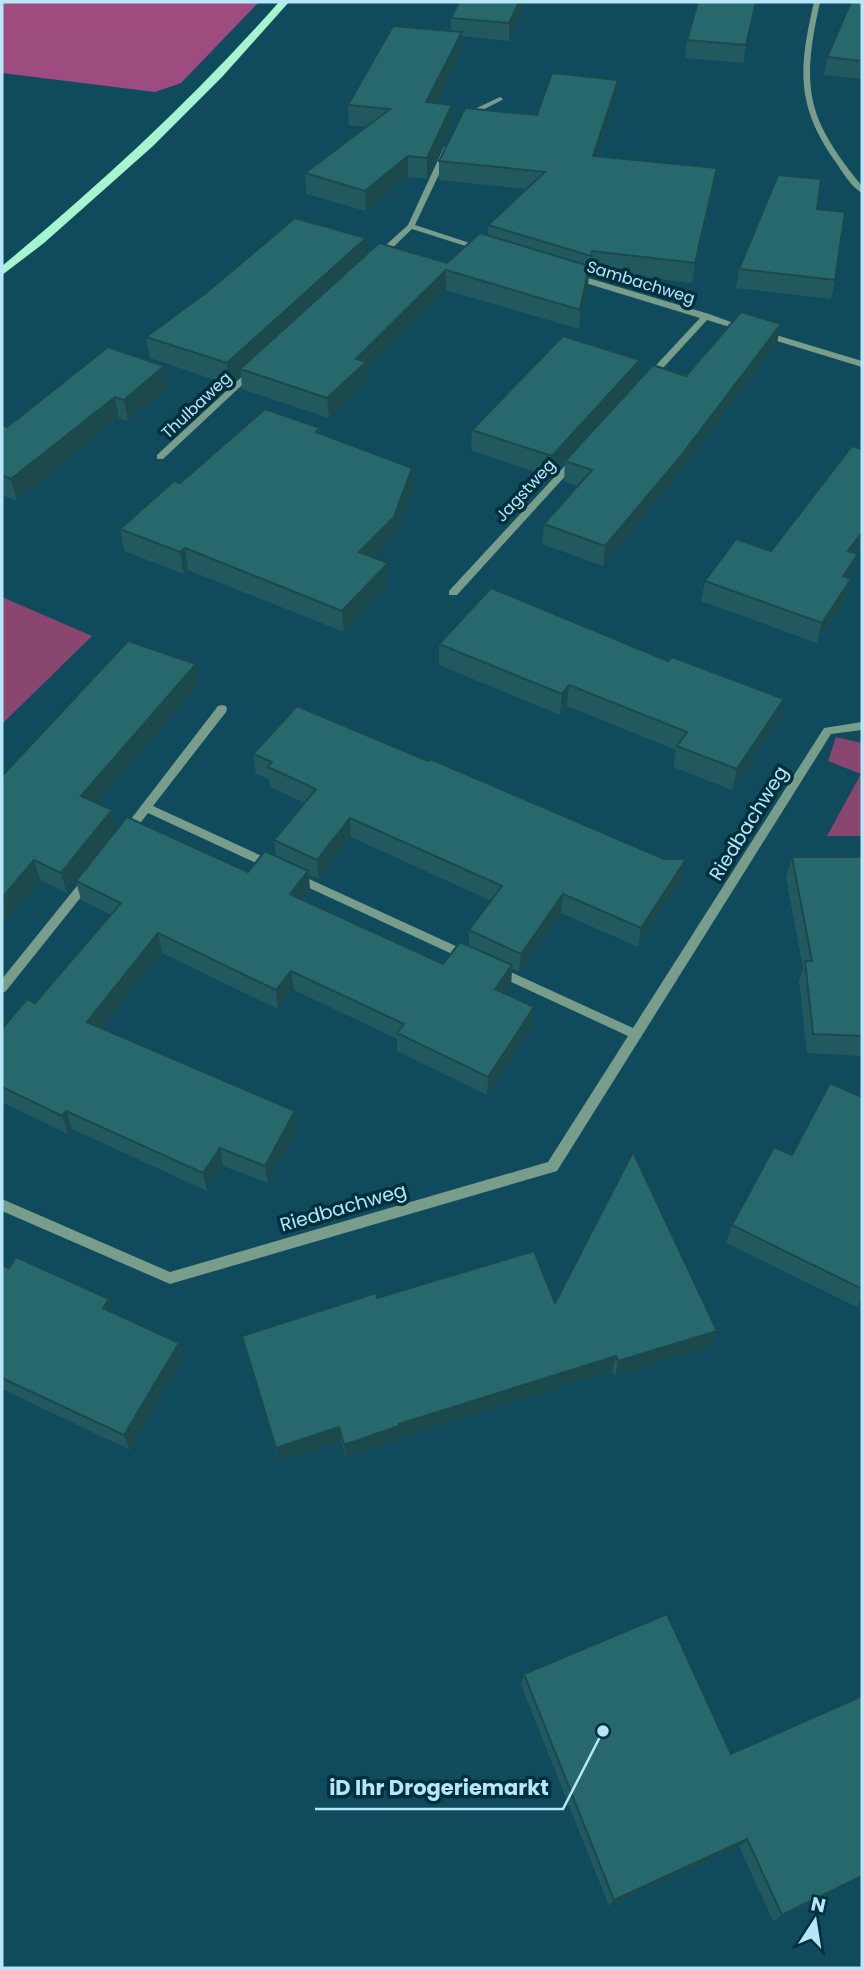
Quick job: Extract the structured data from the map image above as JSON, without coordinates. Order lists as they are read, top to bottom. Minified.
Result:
{"streets":{"street":["Sambachweg","Thulbaweg","Jagstweg","Riedbachweg"]},"places":["iD Ihr Drogeriemarkt"],"north":"top"}
